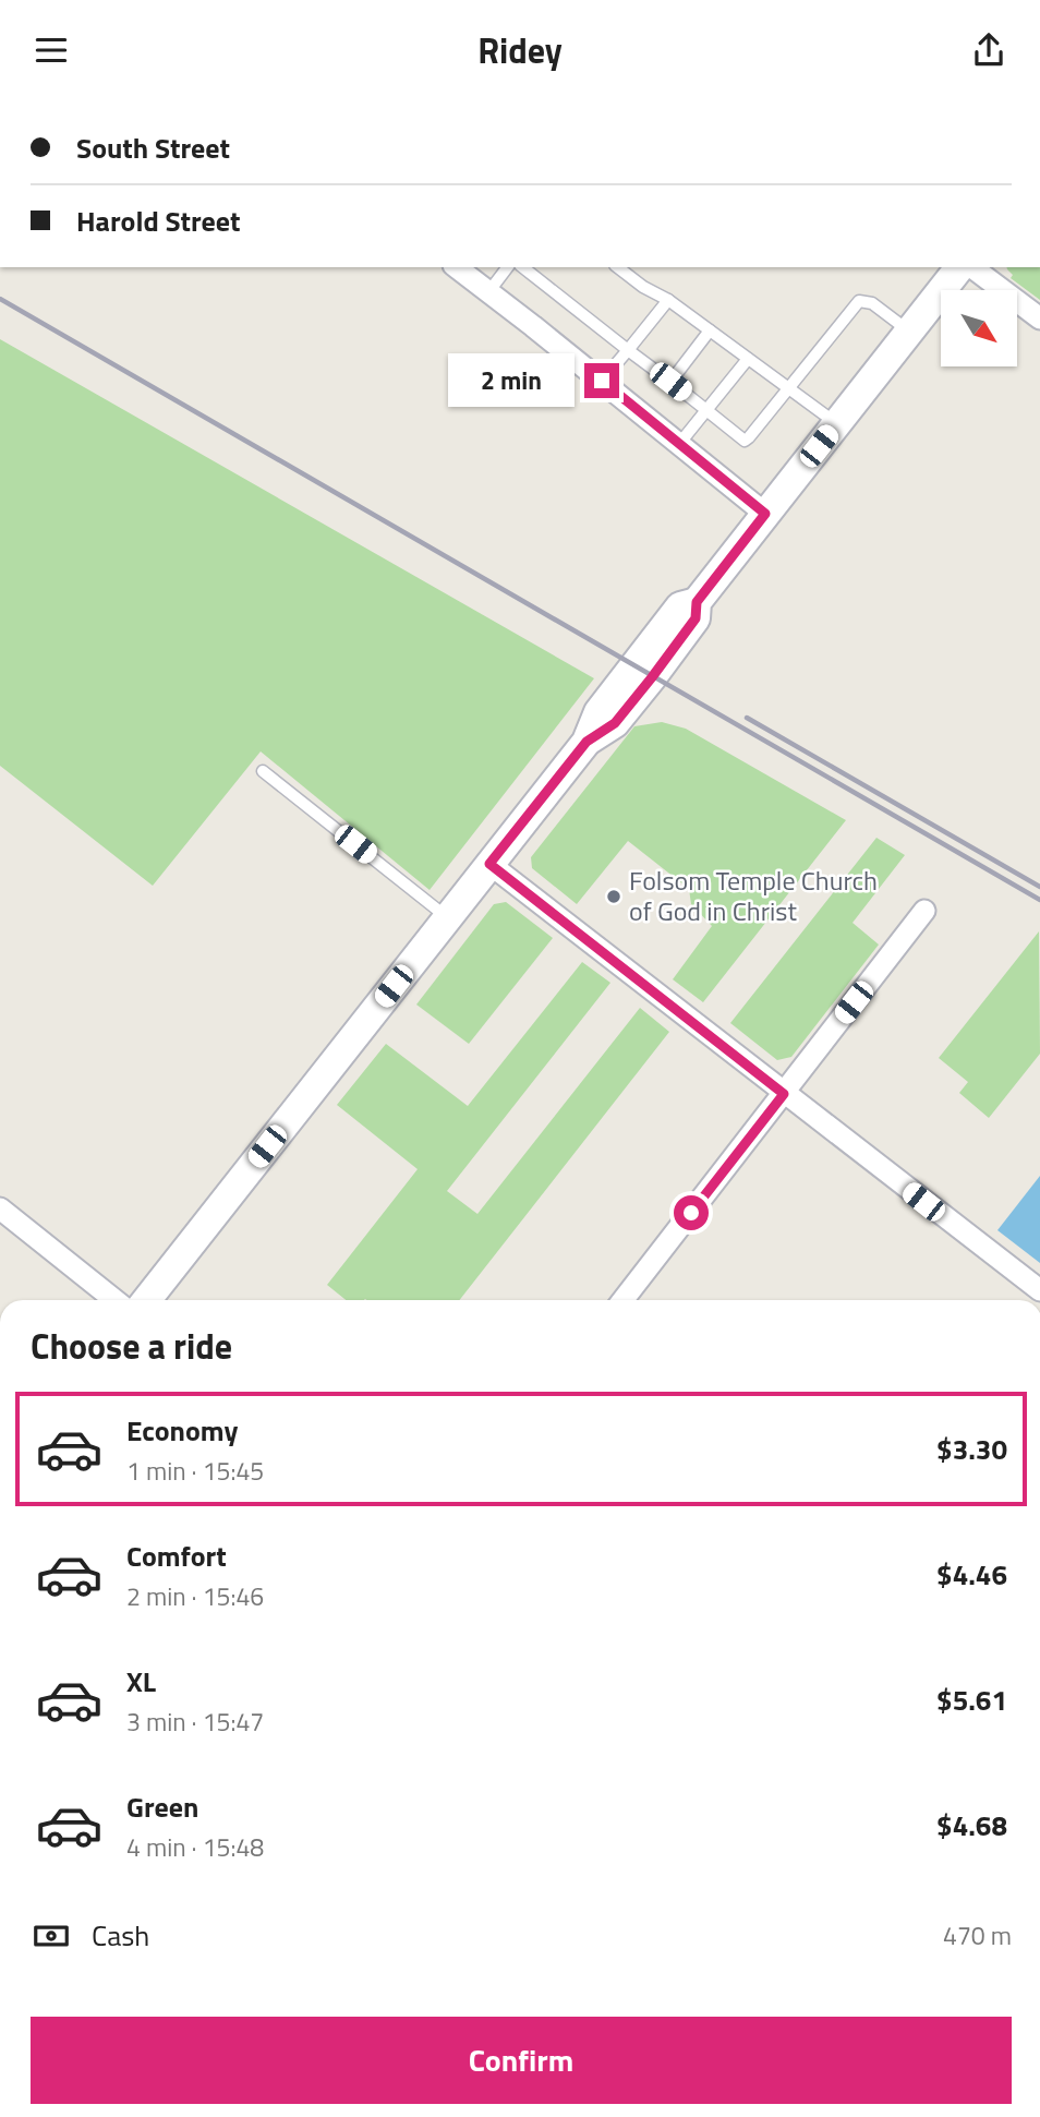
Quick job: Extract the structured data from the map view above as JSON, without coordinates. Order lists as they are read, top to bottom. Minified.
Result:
{"places":["Folsom Temple Church of God in Christ"],"north":"bottom right","page":{"header":"Ridey","banner":["South Street","Harold Street"],"bubble":"2 min","heading":"Choose a ride","list":[{"name":"Economy","note":"1 min · 15:45","value":"$3.30"},{"name":"Comfort","note":"2 min · 15:46","value":"$4.46"},{"name":"XL","note":"3 min · 15:47","value":"$5.61"},{"name":"Green","note":"4 min · 15:48","value":"$4.68"}],"pay":["Cash","470 m"],"buttons":"Confirm"}}
